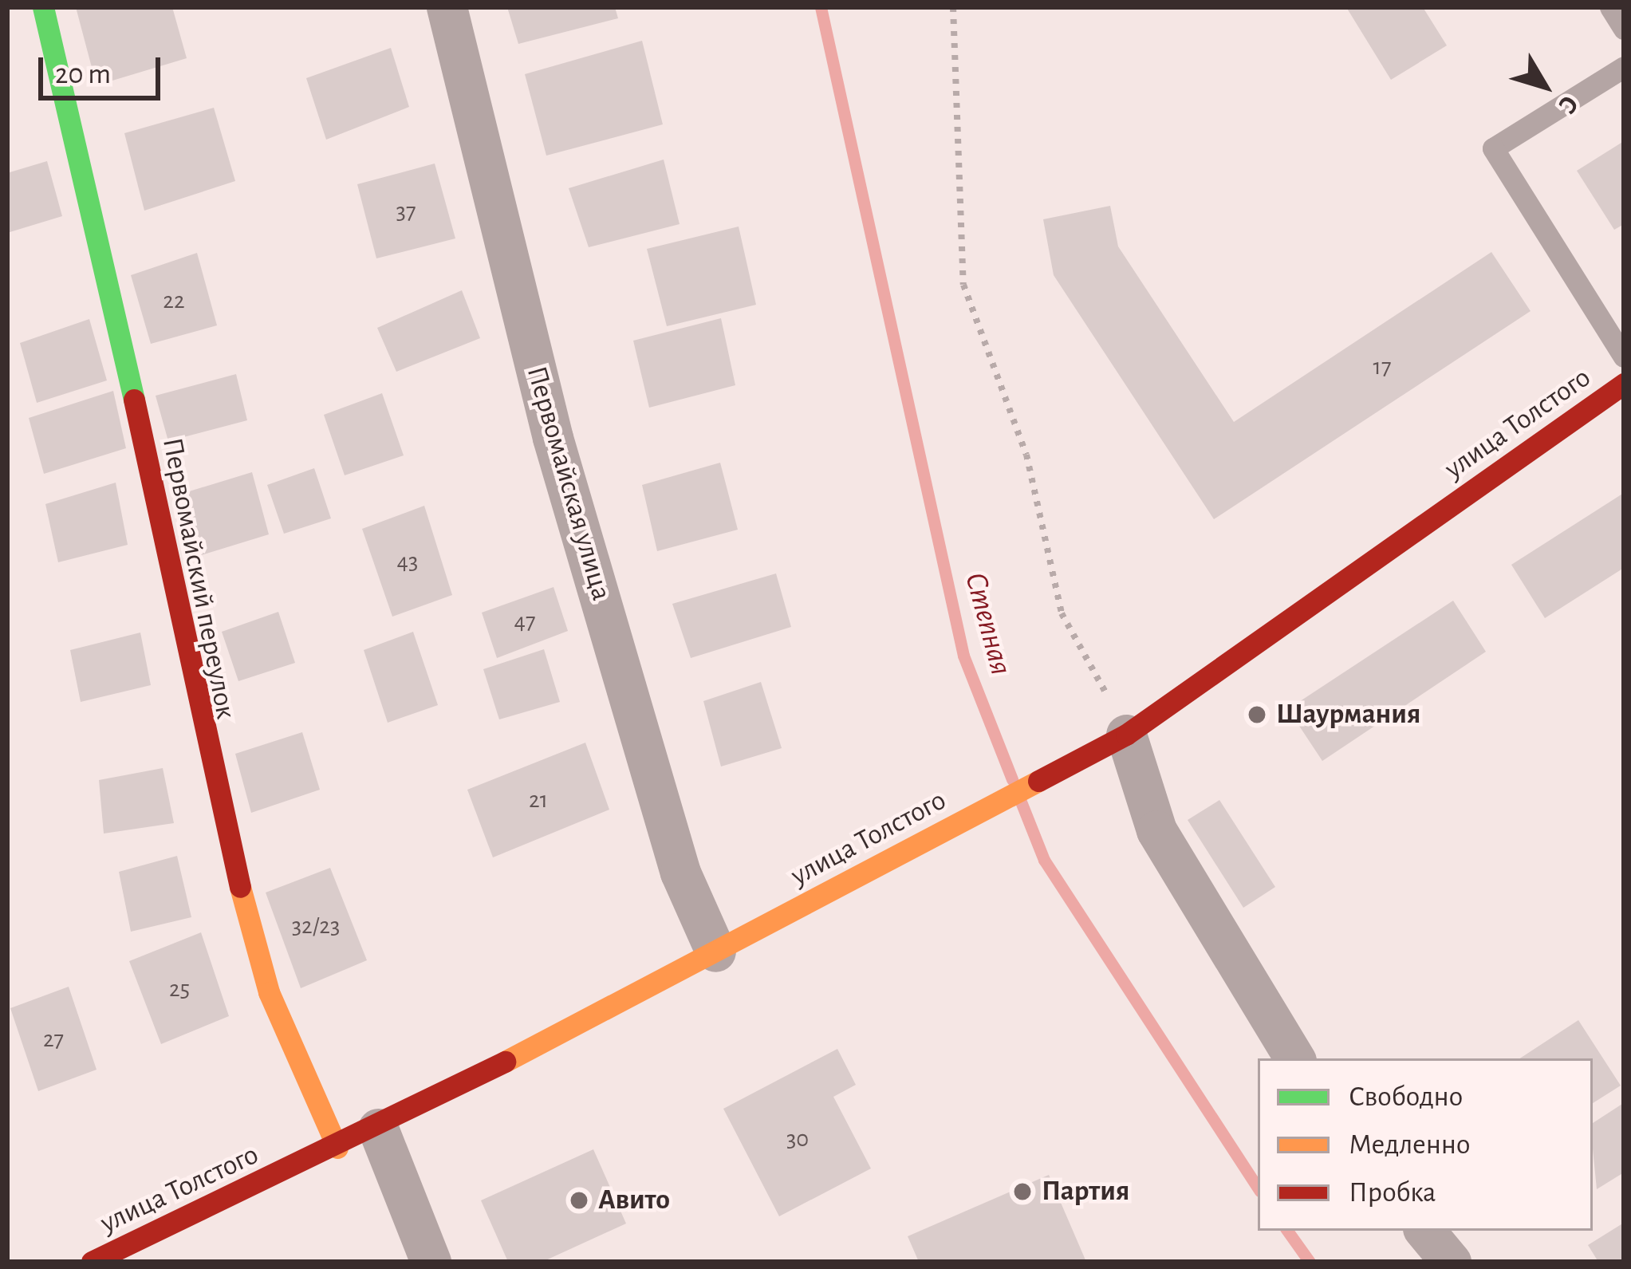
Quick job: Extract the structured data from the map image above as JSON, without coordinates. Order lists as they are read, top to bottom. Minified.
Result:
{"streets":{"main road":["улица Толстого","Первомайский переулок"],"street":["Первомайская улица"]},"crossings":[["улица Толстого","Первомайская улица"],["улица Толстого","Первомайский переулок"]],"water":["Степная"],"places":["Шаурмания","Партия","Авито"],"house_numbers":["37","22","17","43","47","21","32/23","25","27","30"],"legend":["Свободно","Медленно","Пробка"],"scale_bar":"20 m","north":"bottom right"}
